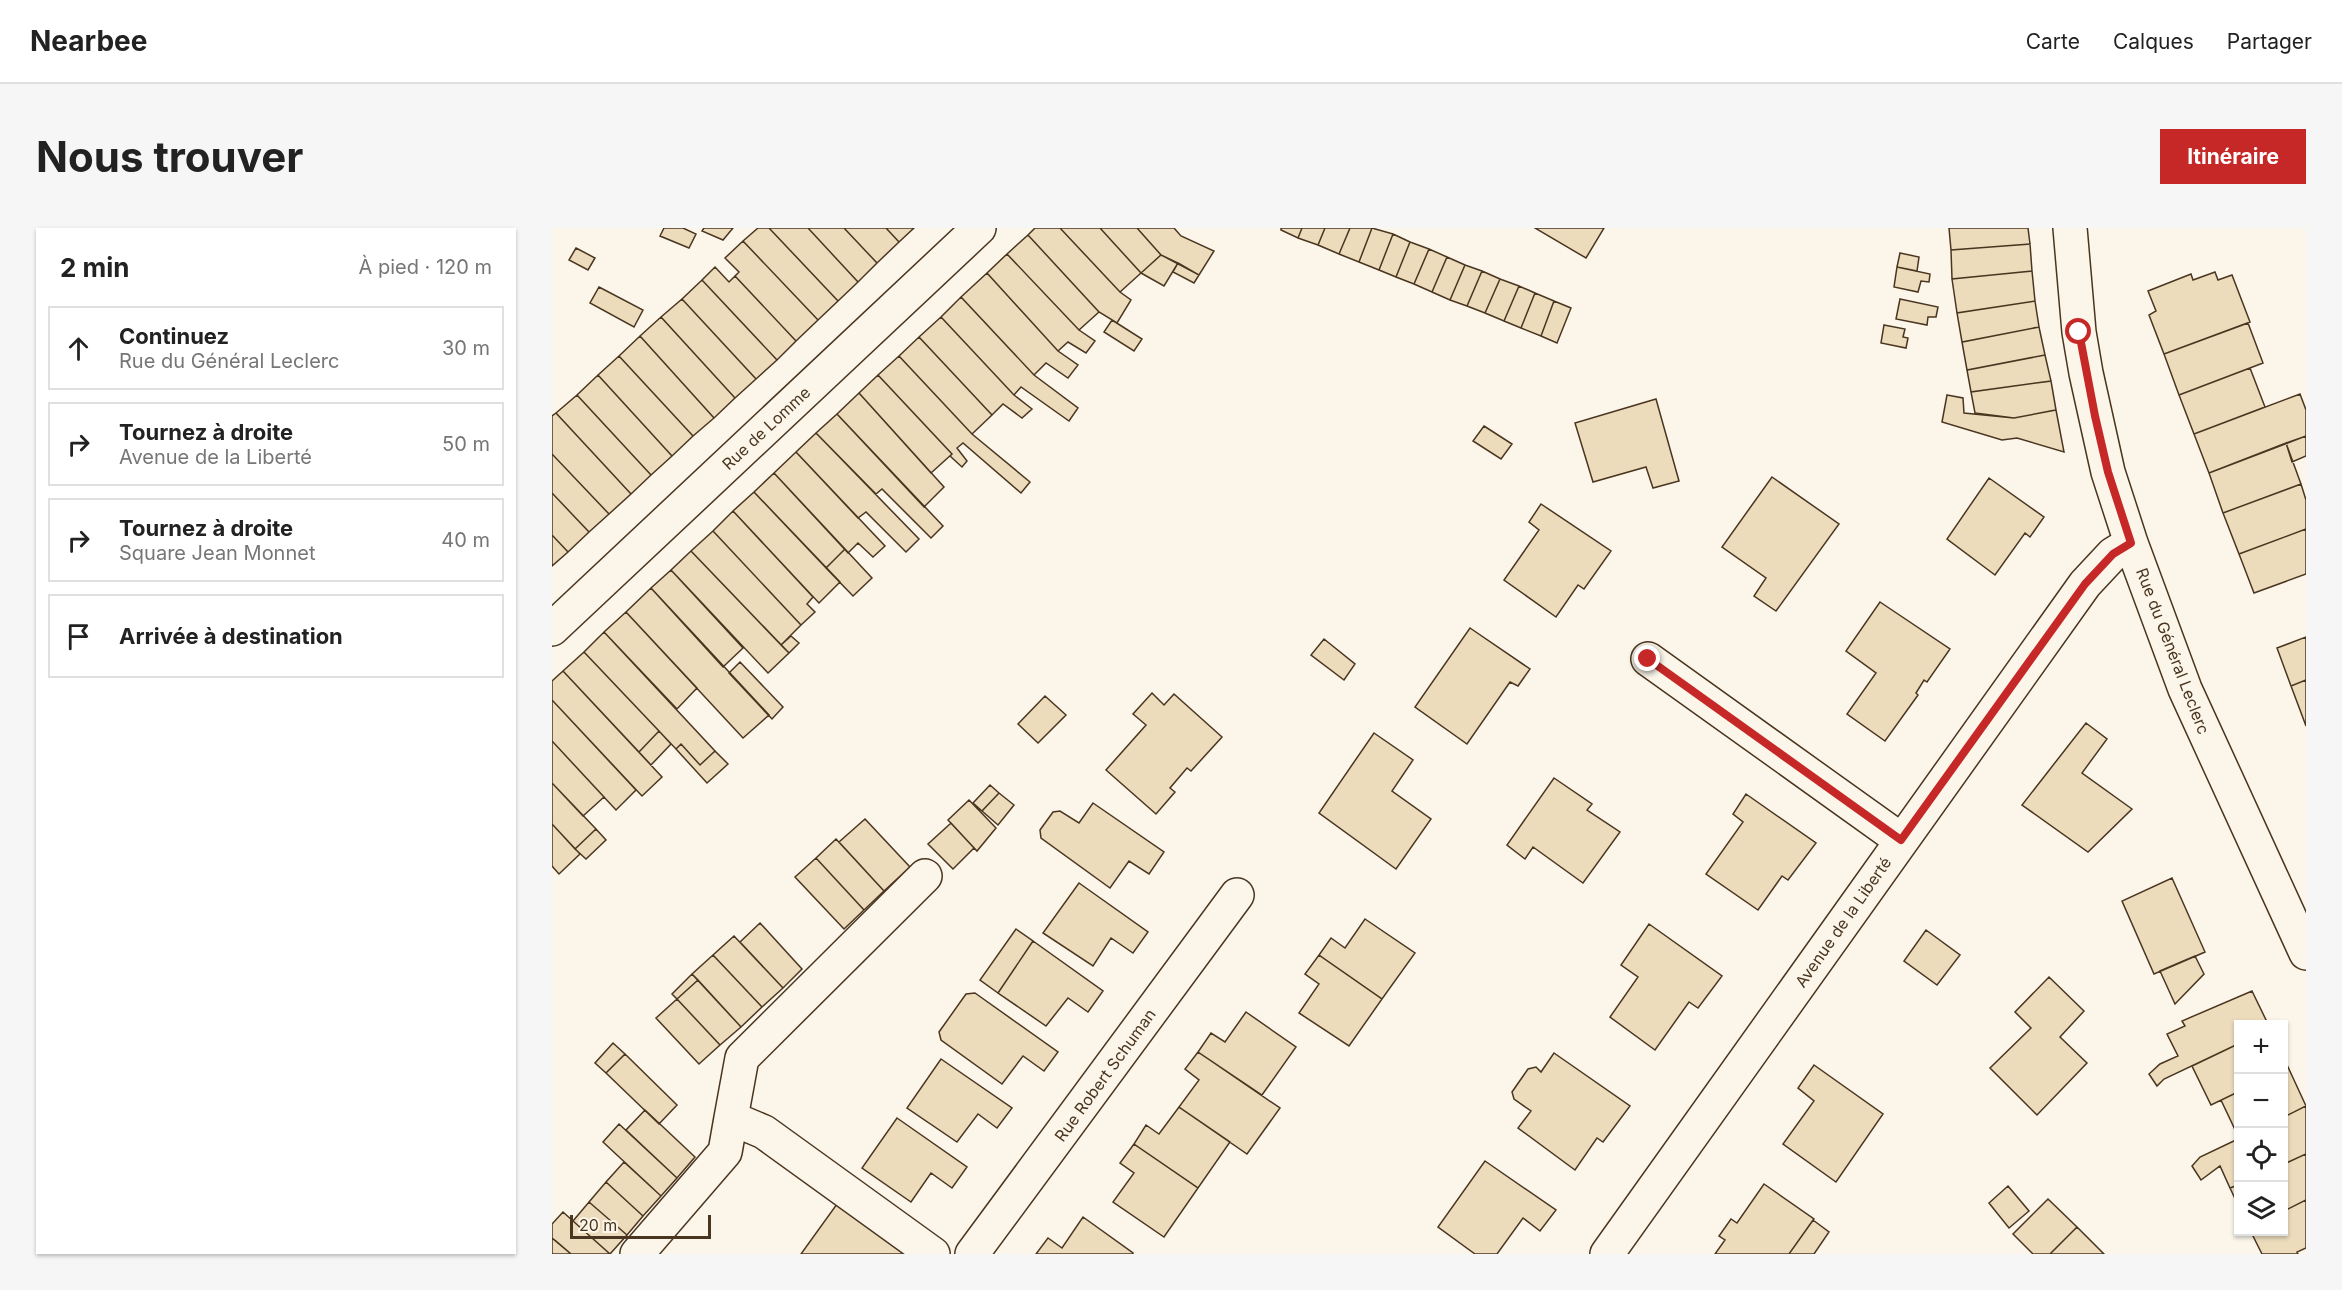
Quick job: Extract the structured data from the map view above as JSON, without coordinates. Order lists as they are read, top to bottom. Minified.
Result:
{"streets":{"street":["Rue de Lomme","Rue du Général Leclerc","Avenue de la Liberté","Rue Robert Schuman"]},"crossings":[["Rue du Général Leclerc","Avenue de la Liberté"]],"scale_bar":"20 m","page":{"header":"Nearbee","nav":["Carte","Calques","Partager"],"buttons":"Itinéraire","title":"Nous trouver","heading":["2 min","À pied · 120 m"],"list":[["Continuez","Rue du Général Leclerc","30 m"],["Tournez à droite","Avenue de la Liberté","50 m"],["Tournez à droite","Square Jean Monnet","40 m"],"Arrivée à destination"],"map_buttons":["+","−"],"scale":"20 m"}}
